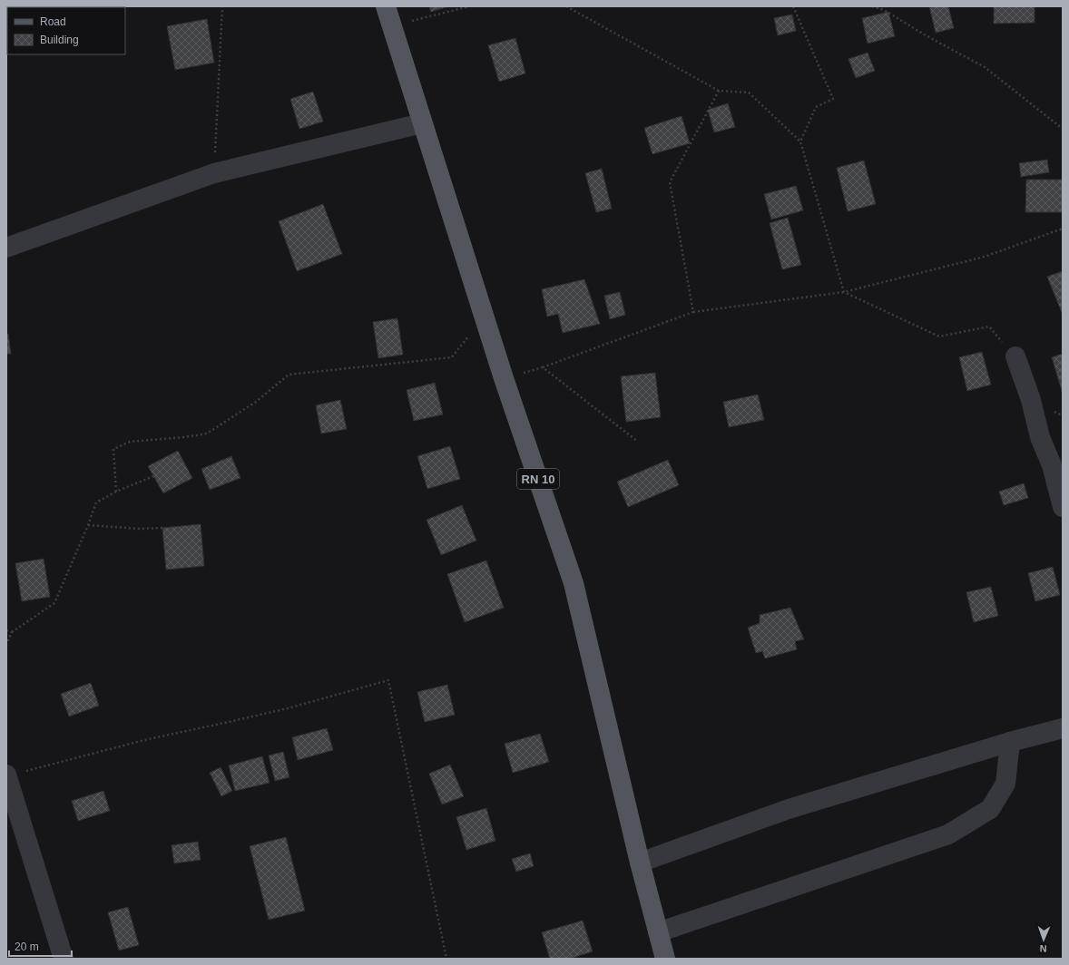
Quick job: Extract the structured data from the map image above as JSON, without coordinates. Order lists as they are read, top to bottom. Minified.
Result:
{"streets":{"main road":["RN 10"]},"legend":["Road","Building"],"scale_bar":"20 m","north":"bottom"}
